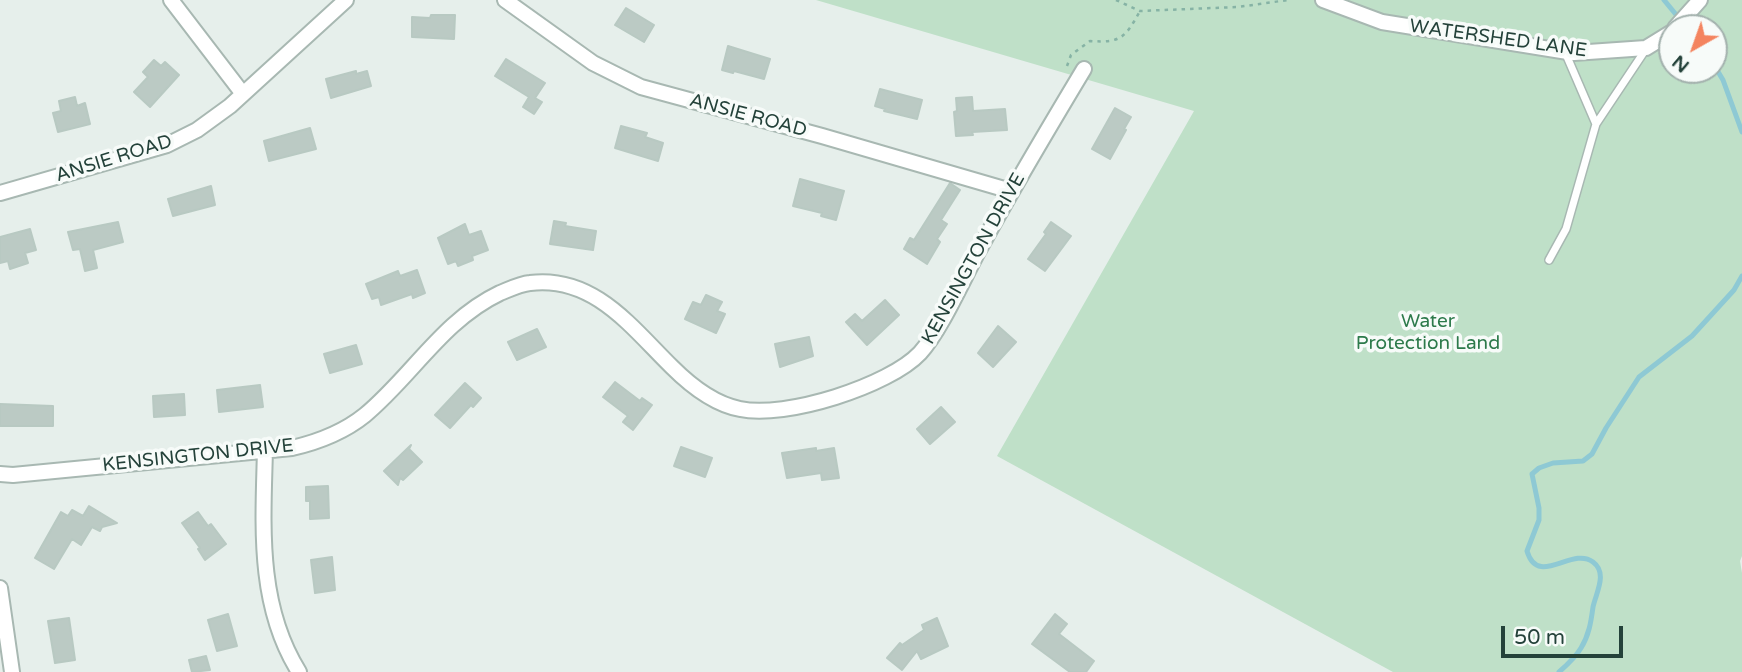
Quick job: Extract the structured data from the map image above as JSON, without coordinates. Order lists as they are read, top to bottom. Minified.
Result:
{"streets":{"street":["WATERSHED LANE","ANSIE ROAD","KENSINGTON DRIVE"]},"crossings":[["ANSIE ROAD","KENSINGTON DRIVE"]],"parks":["Water Protection Land"],"scale_bar":"50 m","north":"bottom left"}
